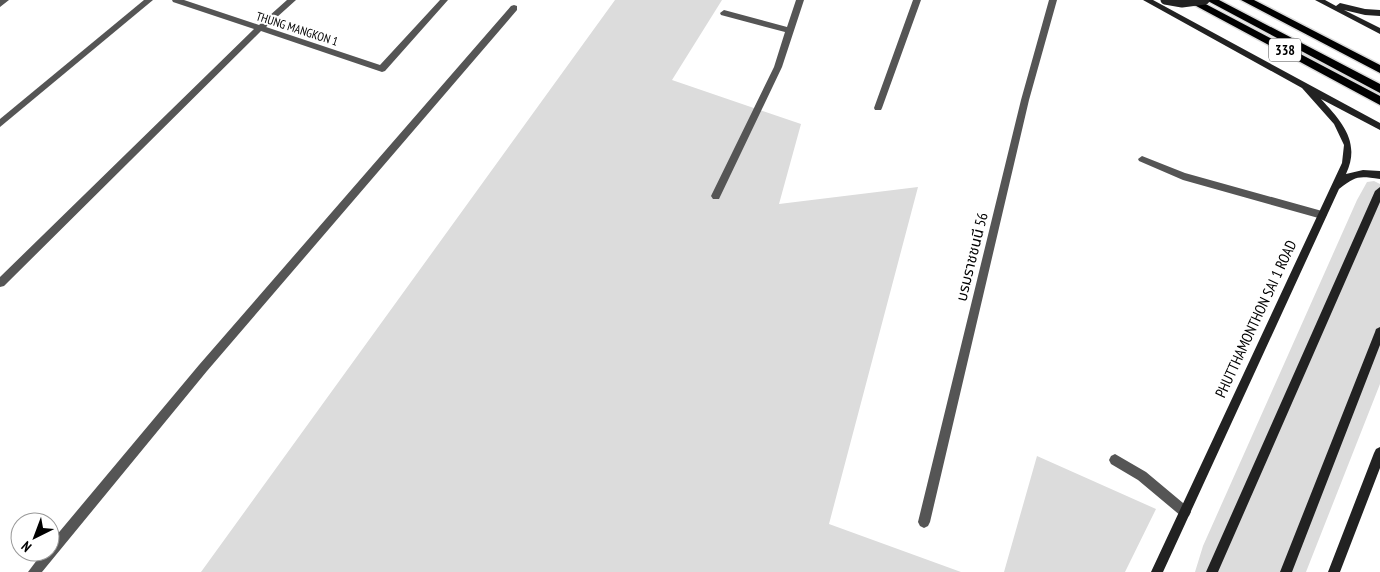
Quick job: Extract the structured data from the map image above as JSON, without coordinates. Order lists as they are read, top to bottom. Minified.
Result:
{"streets":{"main road":["338","PHUTTHAMONTHON SAI 1 ROAD"],"street":["THUNG MANGKON 1","บรมราชชนนี 56"]},"crossings":[["338","PHUTTHAMONTHON SAI 1 ROAD"]],"north":"bottom left"}
